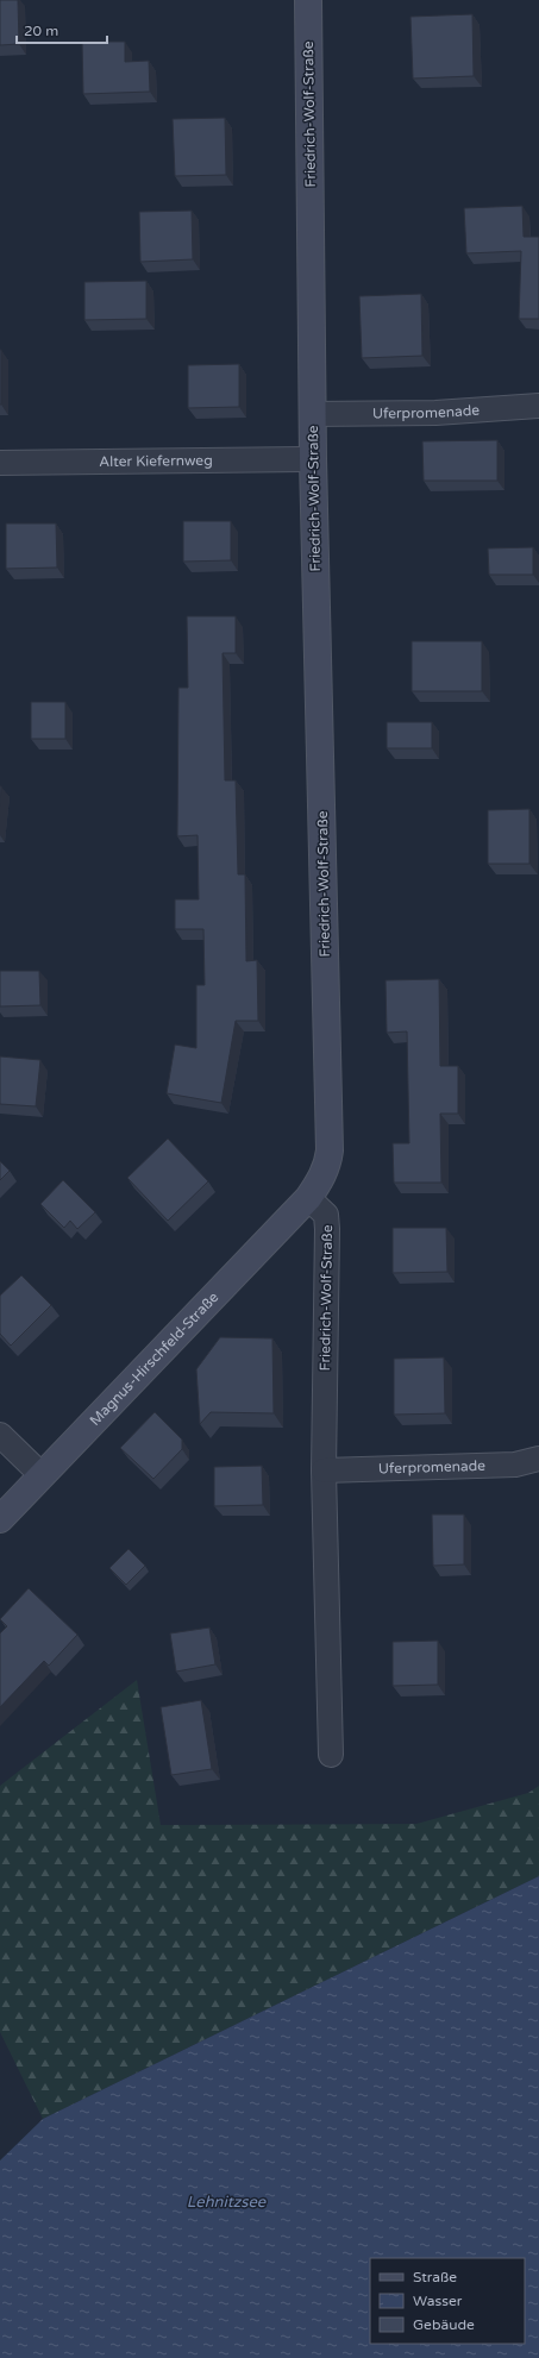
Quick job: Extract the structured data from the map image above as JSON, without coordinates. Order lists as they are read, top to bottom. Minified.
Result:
{"streets":{"street":["Friedrich-Wolf-Straße","Uferpromenade","Alter Kiefernweg","Magnus-Hirschfeld-Straße"]},"crossings":[["Friedrich-Wolf-Straße","Uferpromenade"],["Friedrich-Wolf-Straße","Alter Kiefernweg"],["Friedrich-Wolf-Straße","Magnus-Hirschfeld-Straße"]],"water":["Lehnitzsee"],"legend":["Straße","Wasser","Gebäude"],"scale_bar":"20 m"}
